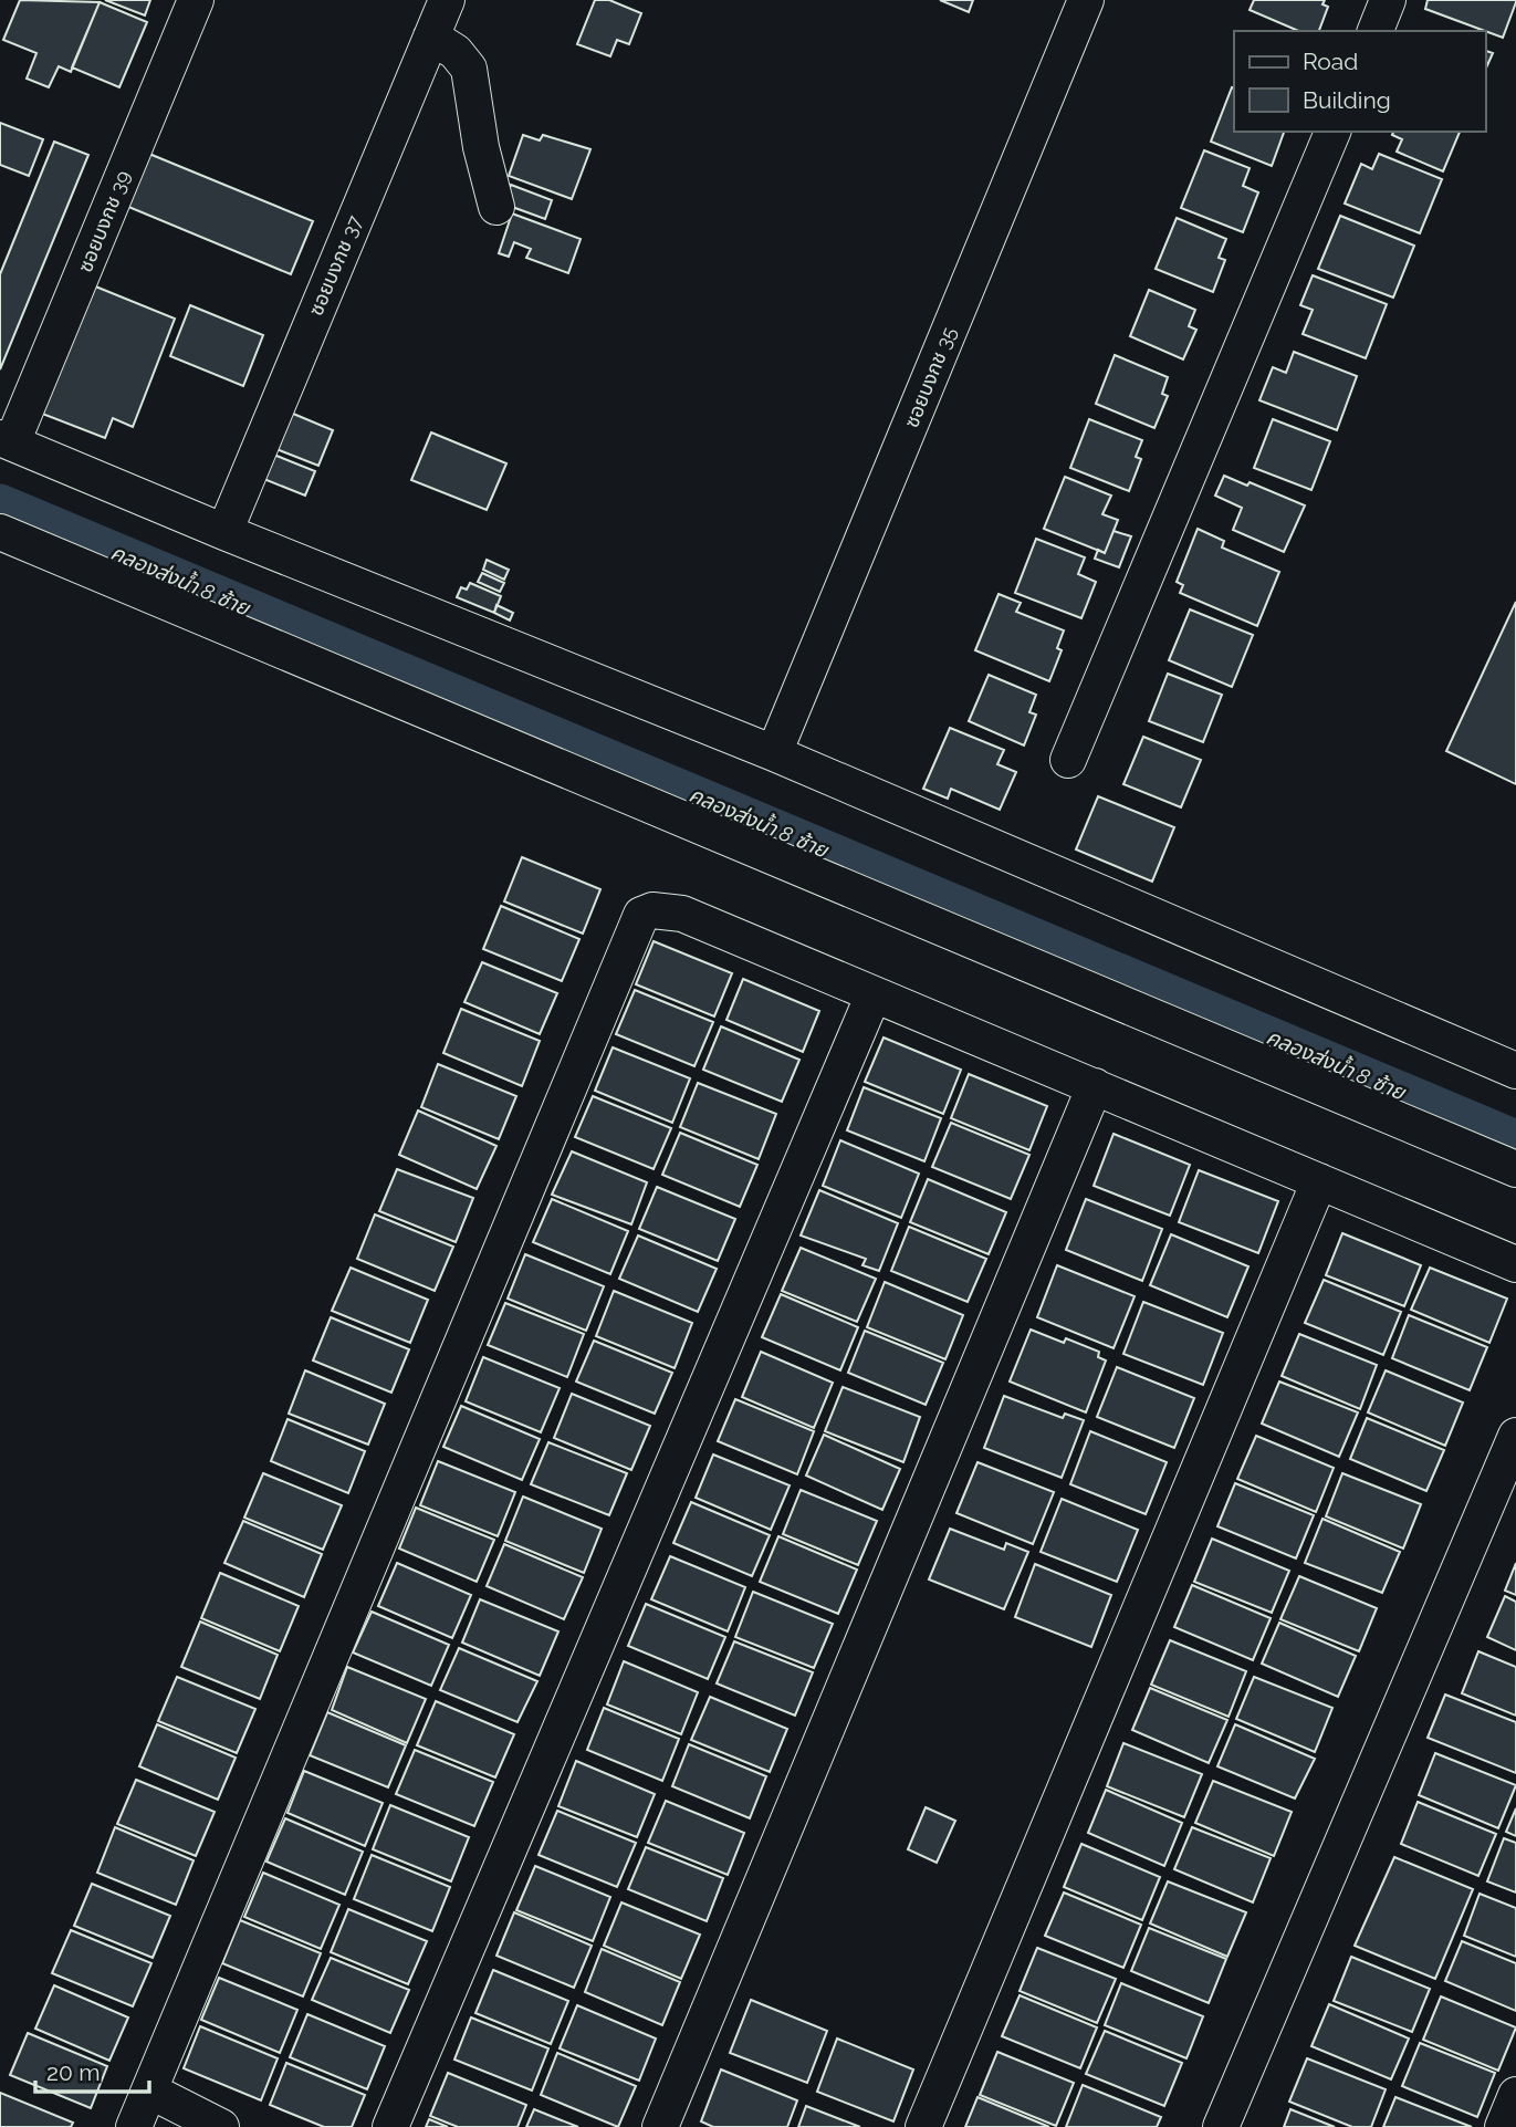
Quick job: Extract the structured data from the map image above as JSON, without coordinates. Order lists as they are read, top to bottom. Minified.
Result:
{"streets":{"street":["ซอยบงกช 39","ซอยบงกช 37","ซอยบงกช 35"]},"water":["คลองส่งน้ำ 8 ซ้าย"],"legend":["Road","Building"],"scale_bar":"20 m"}
